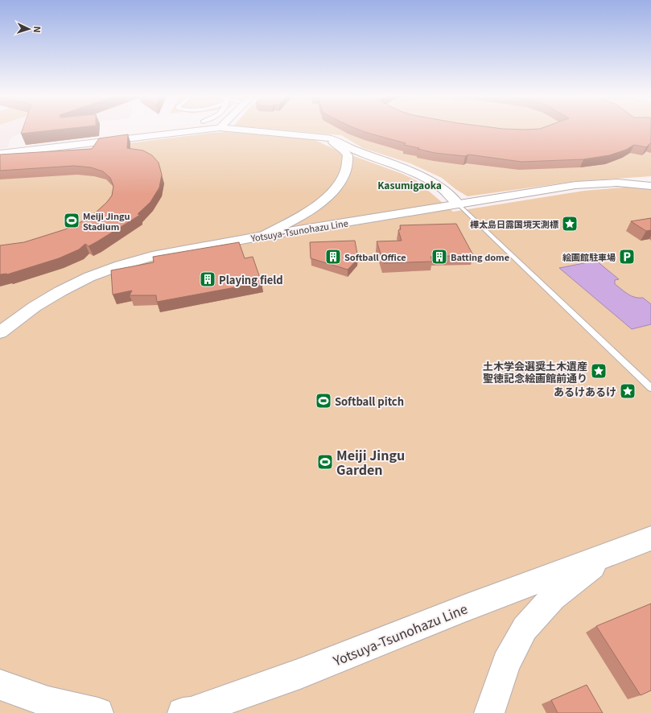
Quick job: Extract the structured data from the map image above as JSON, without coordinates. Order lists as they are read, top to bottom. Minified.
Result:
{"streets":{"street":["Yotsuya-Tsunohazu Line"]},"districts":["Kasumigaoka"],"places":{"sports":["Meiji Jingu Stadium","Softball pitch","Meiji Jingu Garden"],"place":["樺太島日露国境天測標","土木学会選奨土木遺産 聖徳記念絵画館前通り","あるけあるけ"],"building":["Softball Office","Batting dome","Playing field"],"parking":["絵画館駐車場"]},"north":"right"}
